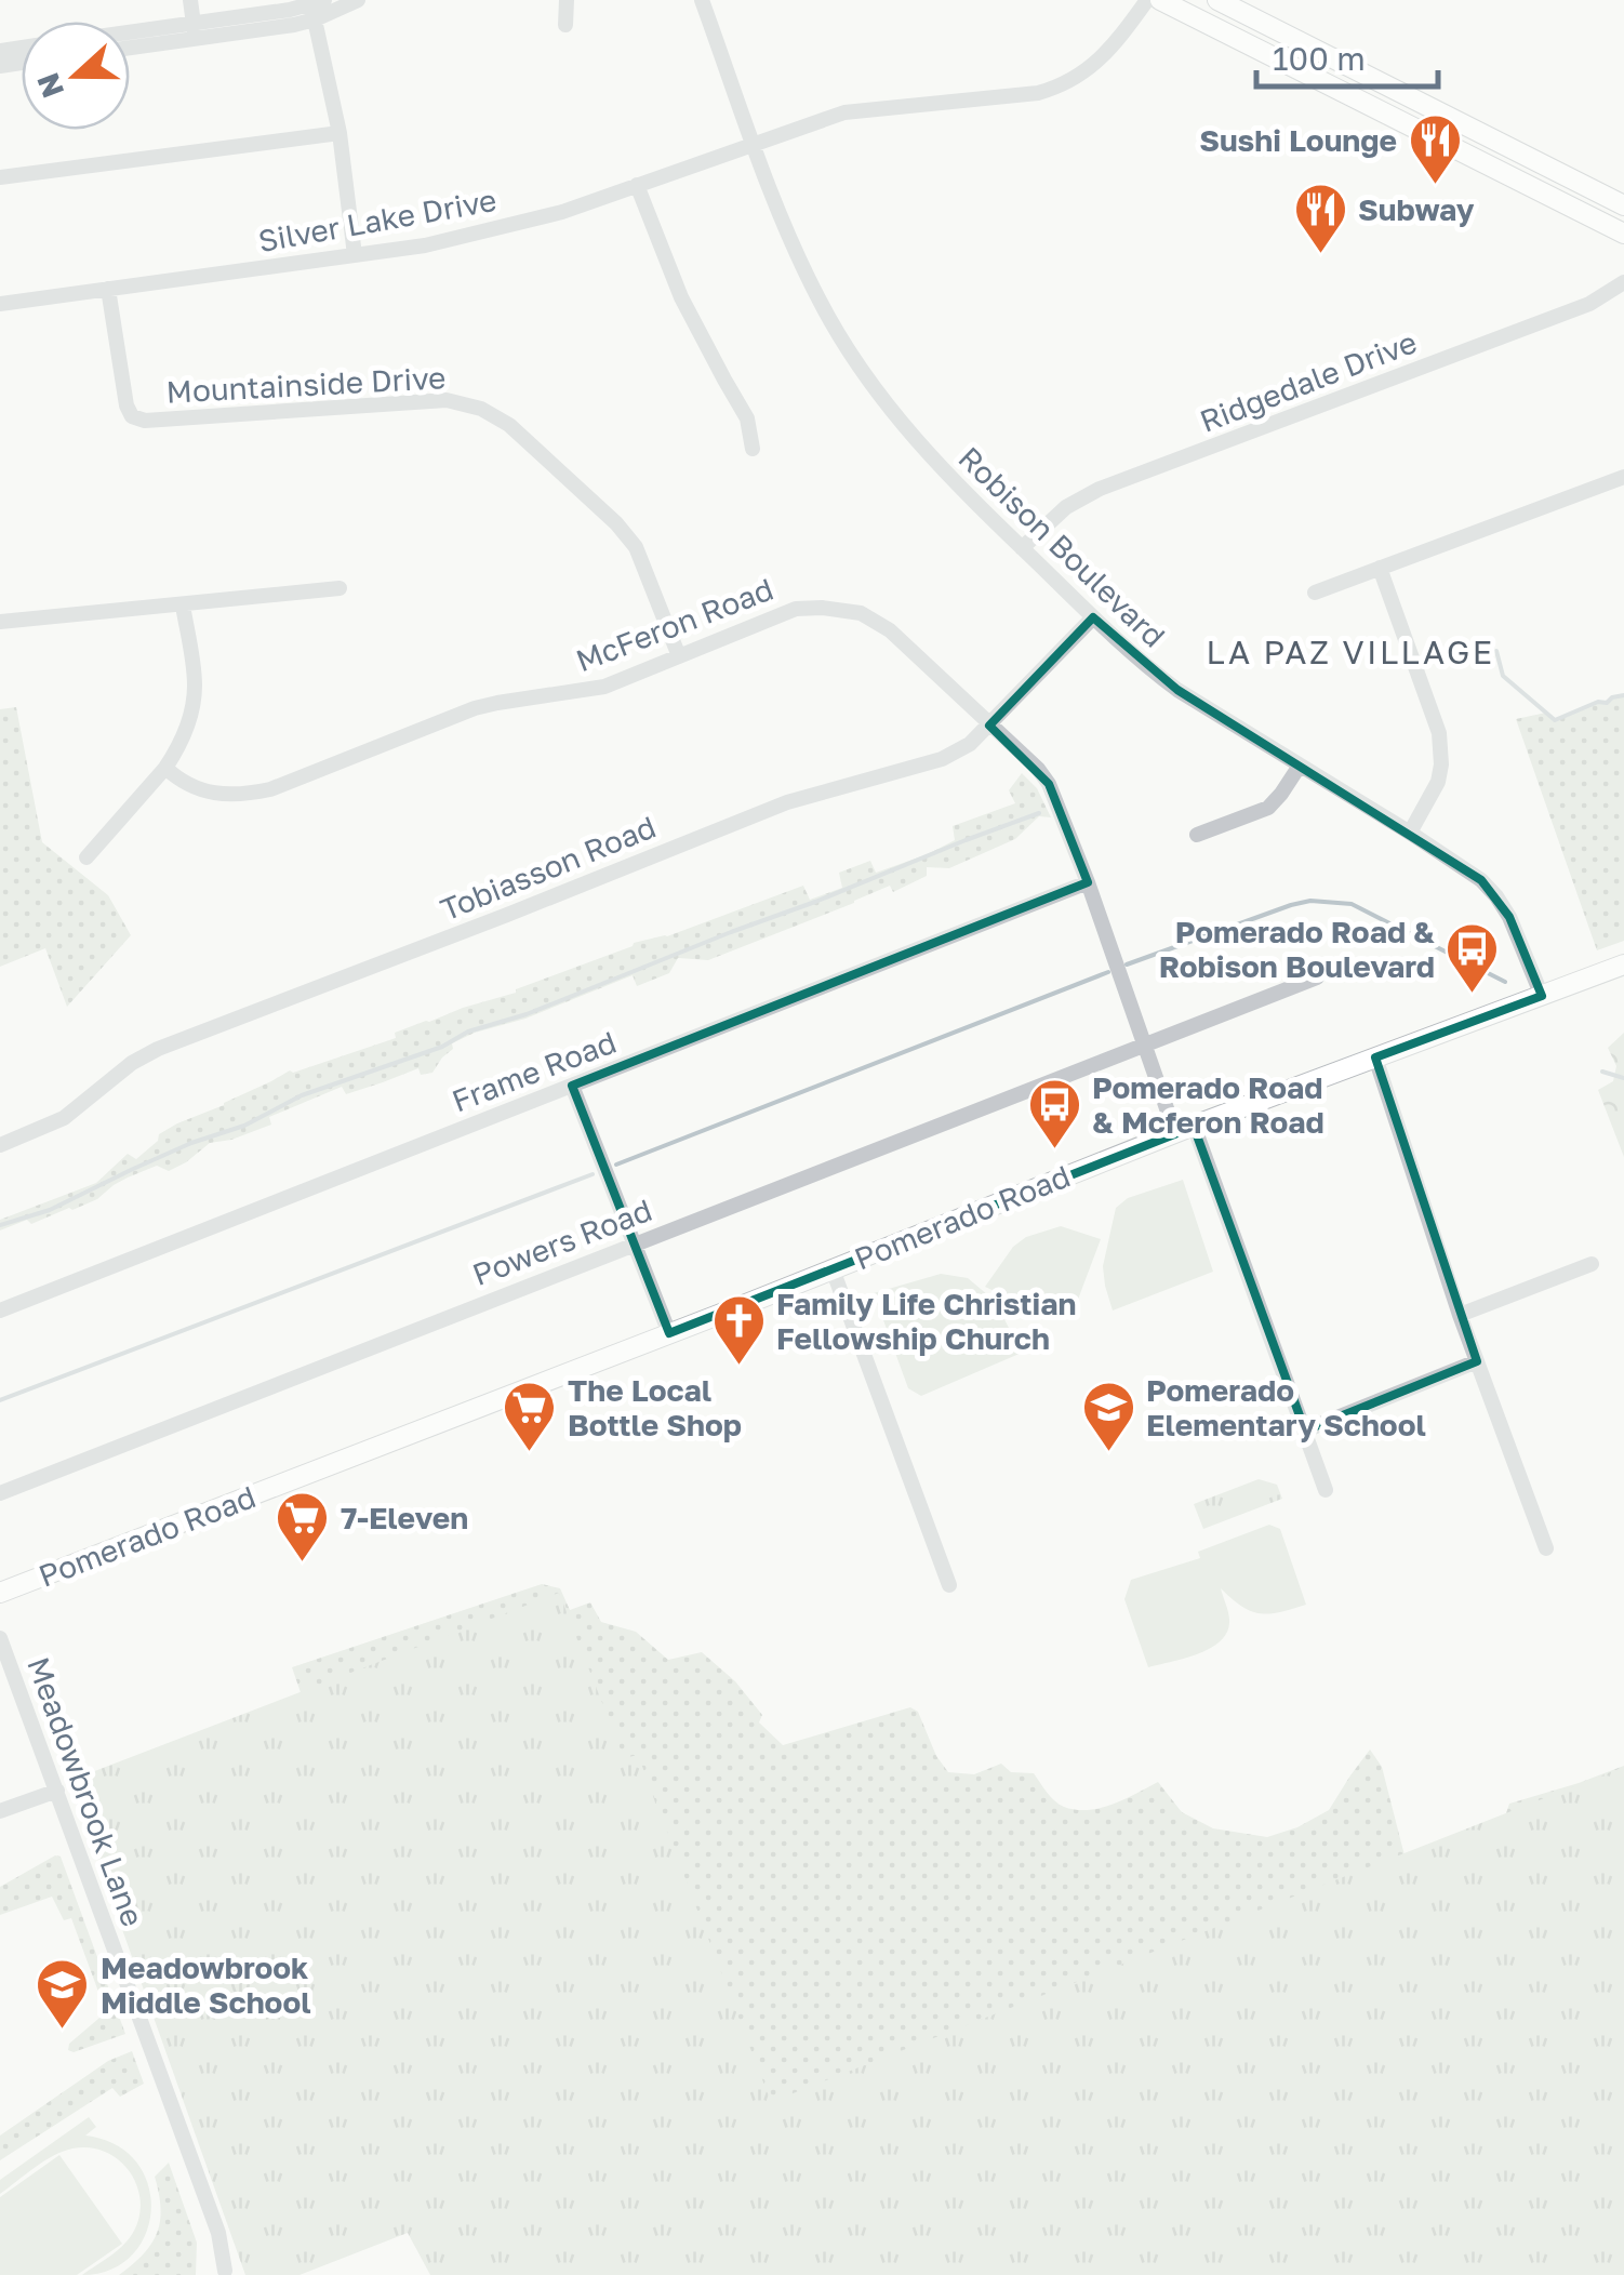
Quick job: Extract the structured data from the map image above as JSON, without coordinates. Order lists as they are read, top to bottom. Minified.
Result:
{"streets":{"main road":["Pomerado Road"],"street":["Silver Lake Drive","Ridgedale Drive","Mountainside Drive","Robison Boulevard","McFeron Road","Tobiasson Road","Frame Road","Powers Road","Meadowbrook Lane"]},"crossings":[["Silver Lake Drive","Mountainside Drive"],["Silver Lake Drive","Robison Boulevard"],["Ridgedale Drive","Robison Boulevard"],["Mountainside Drive","McFeron Road"],["Robison Boulevard","Tobiasson Road"],["Robison Boulevard","Pomerado Road"],["McFeron Road","Tobiasson Road"],["McFeron Road","Frame Road"],["McFeron Road","Pomerado Road"],["McFeron Road","Powers Road"]],"districts":["LA PAZ VILLAGE"],"places":{"restaurant":["Sushi Lounge","Subway"],"bus stop":["Pomerado Road & Robison Boulevard","Pomerado Road & Mcferon Road"],"church":["Family Life Christian Fellowship Church"],"supermarket":["The Local Bottle Shop","7-Eleven"],"school or university":["Pomerado Elementary School","Meadowbrook Middle School"]},"scale_bar":"100 m","north":"left"}
